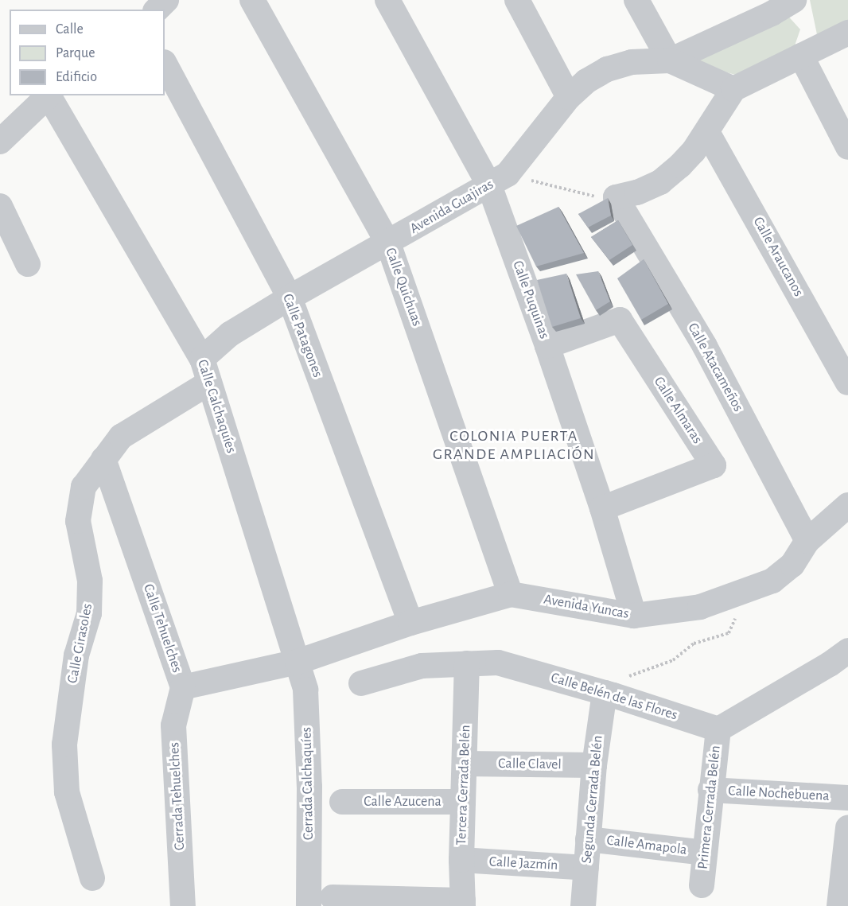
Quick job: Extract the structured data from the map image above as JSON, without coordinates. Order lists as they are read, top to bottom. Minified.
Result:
{"streets":{"street":["Avenida Guajiras","Calle Araucanos","Calle Quichuas","Calle Puquinas","Calle Patagones","Calle Atacameños","Calle Calchaquíes","Calle Almaras","Avenida Yuncas","Calle Tehuelches","Calle Girasoles","Calle Belén de las Flores","Calle Clavel","Cerrada Calchaquíes","Tercera Cerrada Belén","Calle Nochebuena","Cerrada Tehuelches","Segunda Cerrada Belén","Calle Azucena","Primera Cerrada Belén","Calle Amapola","Calle Jazmín"]},"crossings":[["Avenida Guajiras","Calle Quichuas"],["Avenida Guajiras","Calle Puquinas"],["Avenida Guajiras","Calle Patagones"],["Avenida Guajiras","Calle Atacameños"],["Avenida Guajiras","Calle Calchaquíes"],["Calle Quichuas","Avenida Yuncas"],["Calle Puquinas","Calle Almaras"],["Calle Puquinas","Avenida Yuncas"],["Calle Patagones","Avenida Yuncas"],["Calle Atacameños","Avenida Yuncas"],["Calle Calchaquíes","Avenida Yuncas"],["Calle Calchaquíes","Calle Tehuelches"],["Calle Calchaquíes","Calle Girasoles"],["Calle Calchaquíes","Cerrada Calchaquíes"],["Avenida Yuncas","Calle Tehuelches"],["Avenida Yuncas","Cerrada Calchaquíes"],["Calle Tehuelches","Calle Girasoles"],["Calle Tehuelches","Cerrada Calchaquíes"],["Calle Tehuelches","Cerrada Tehuelches"],["Calle Belén de las Flores","Tercera Cerrada Belén"],["Calle Belén de las Flores","Segunda Cerrada Belén"],["Calle Belén de las Flores","Primera Cerrada Belén"],["Calle Clavel","Tercera Cerrada Belén"],["Calle Clavel","Segunda Cerrada Belén"],["Tercera Cerrada Belén","Calle Azucena"],["Tercera Cerrada Belén","Calle Jazmín"],["Calle Nochebuena","Primera Cerrada Belén"],["Segunda Cerrada Belén","Calle Amapola"],["Segunda Cerrada Belén","Calle Jazmín"],["Primera Cerrada Belén","Calle Amapola"]],"districts":["COLONIA PUERTA GRANDE AMPLIACIÓN"],"legend":["Calle","Parque","Edificio"]}
